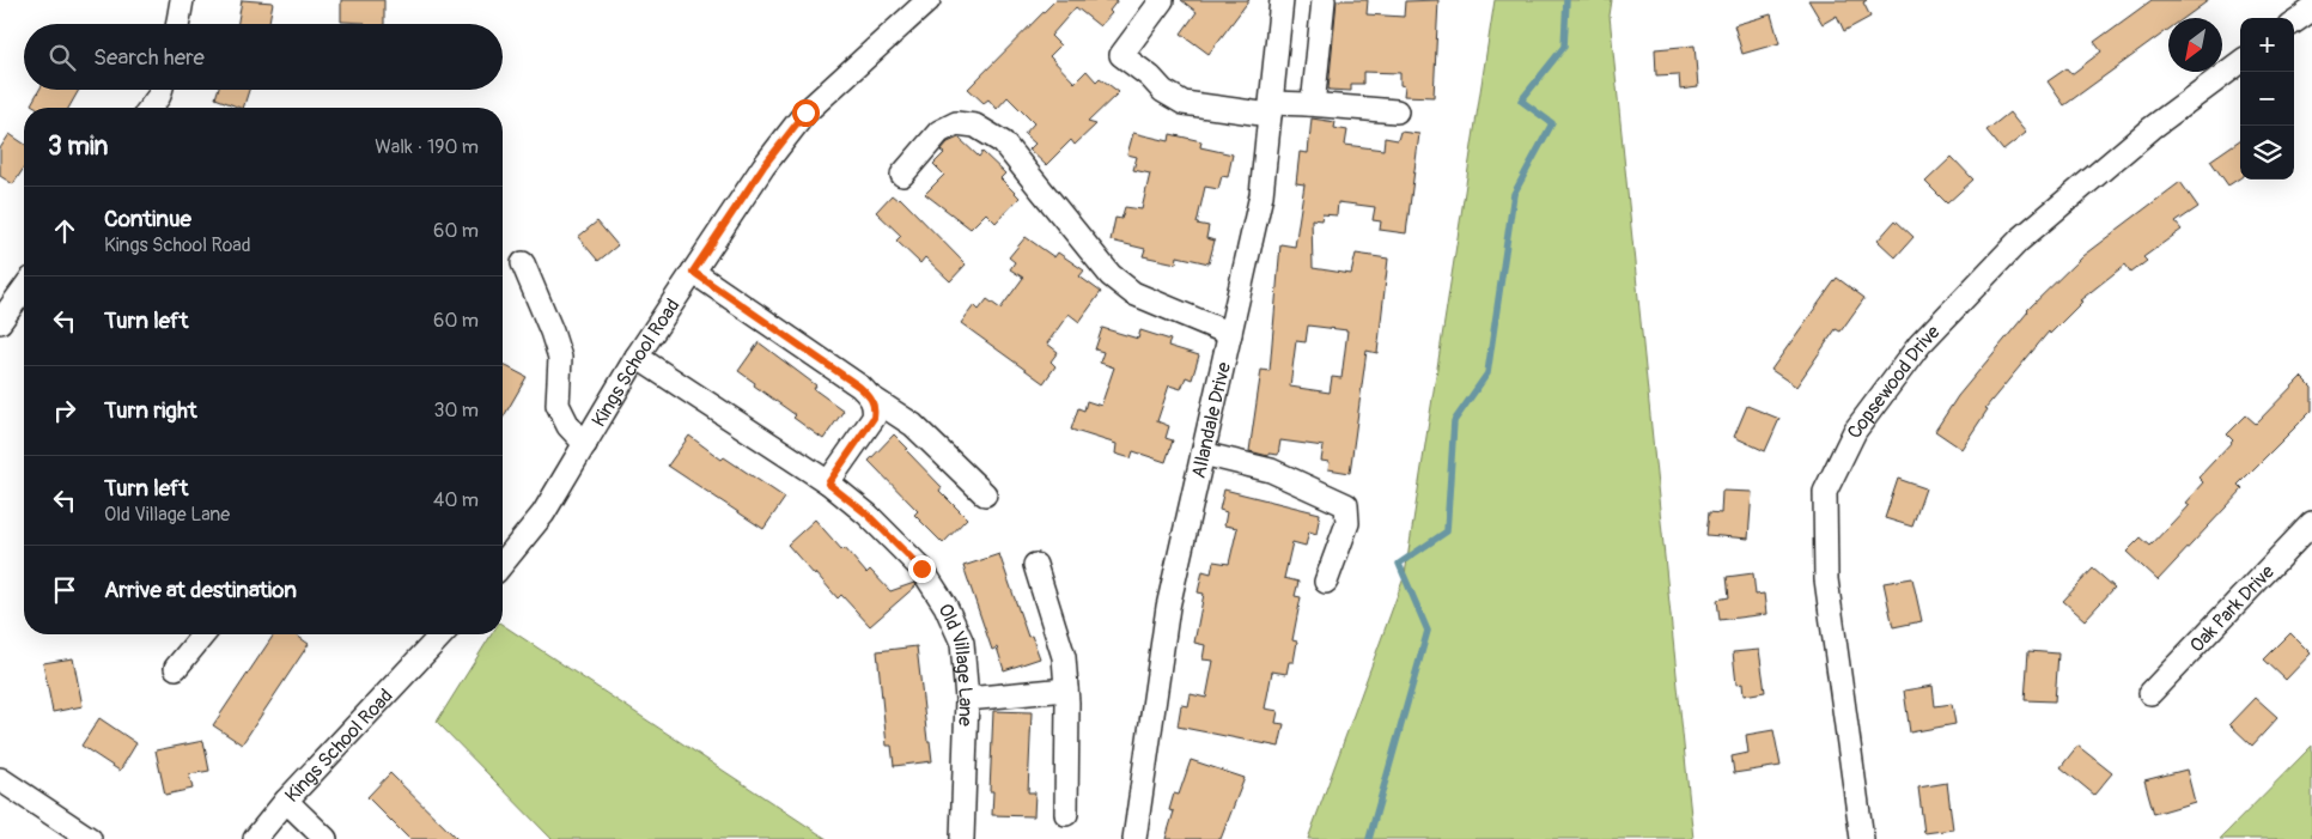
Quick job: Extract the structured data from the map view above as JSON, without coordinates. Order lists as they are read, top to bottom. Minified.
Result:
{"streets":{"street":["Kings School Road","Copsewood Drive","Allandale Drive","Oak Park Drive","Old Village Lane"]},"crossings":[["Kings School Road","Old Village Lane"]],"north":"bottom left","page":{"map_buttons":["+","−"],"search":"Search here","heading":["3 min","Walk · 190 m"],"list":[["Continue","Kings School Road","60 m"],["Turn left","60 m"],["Turn right","30 m"],["Turn left","Old Village Lane","40 m"],"Arrive at destination"]}}
